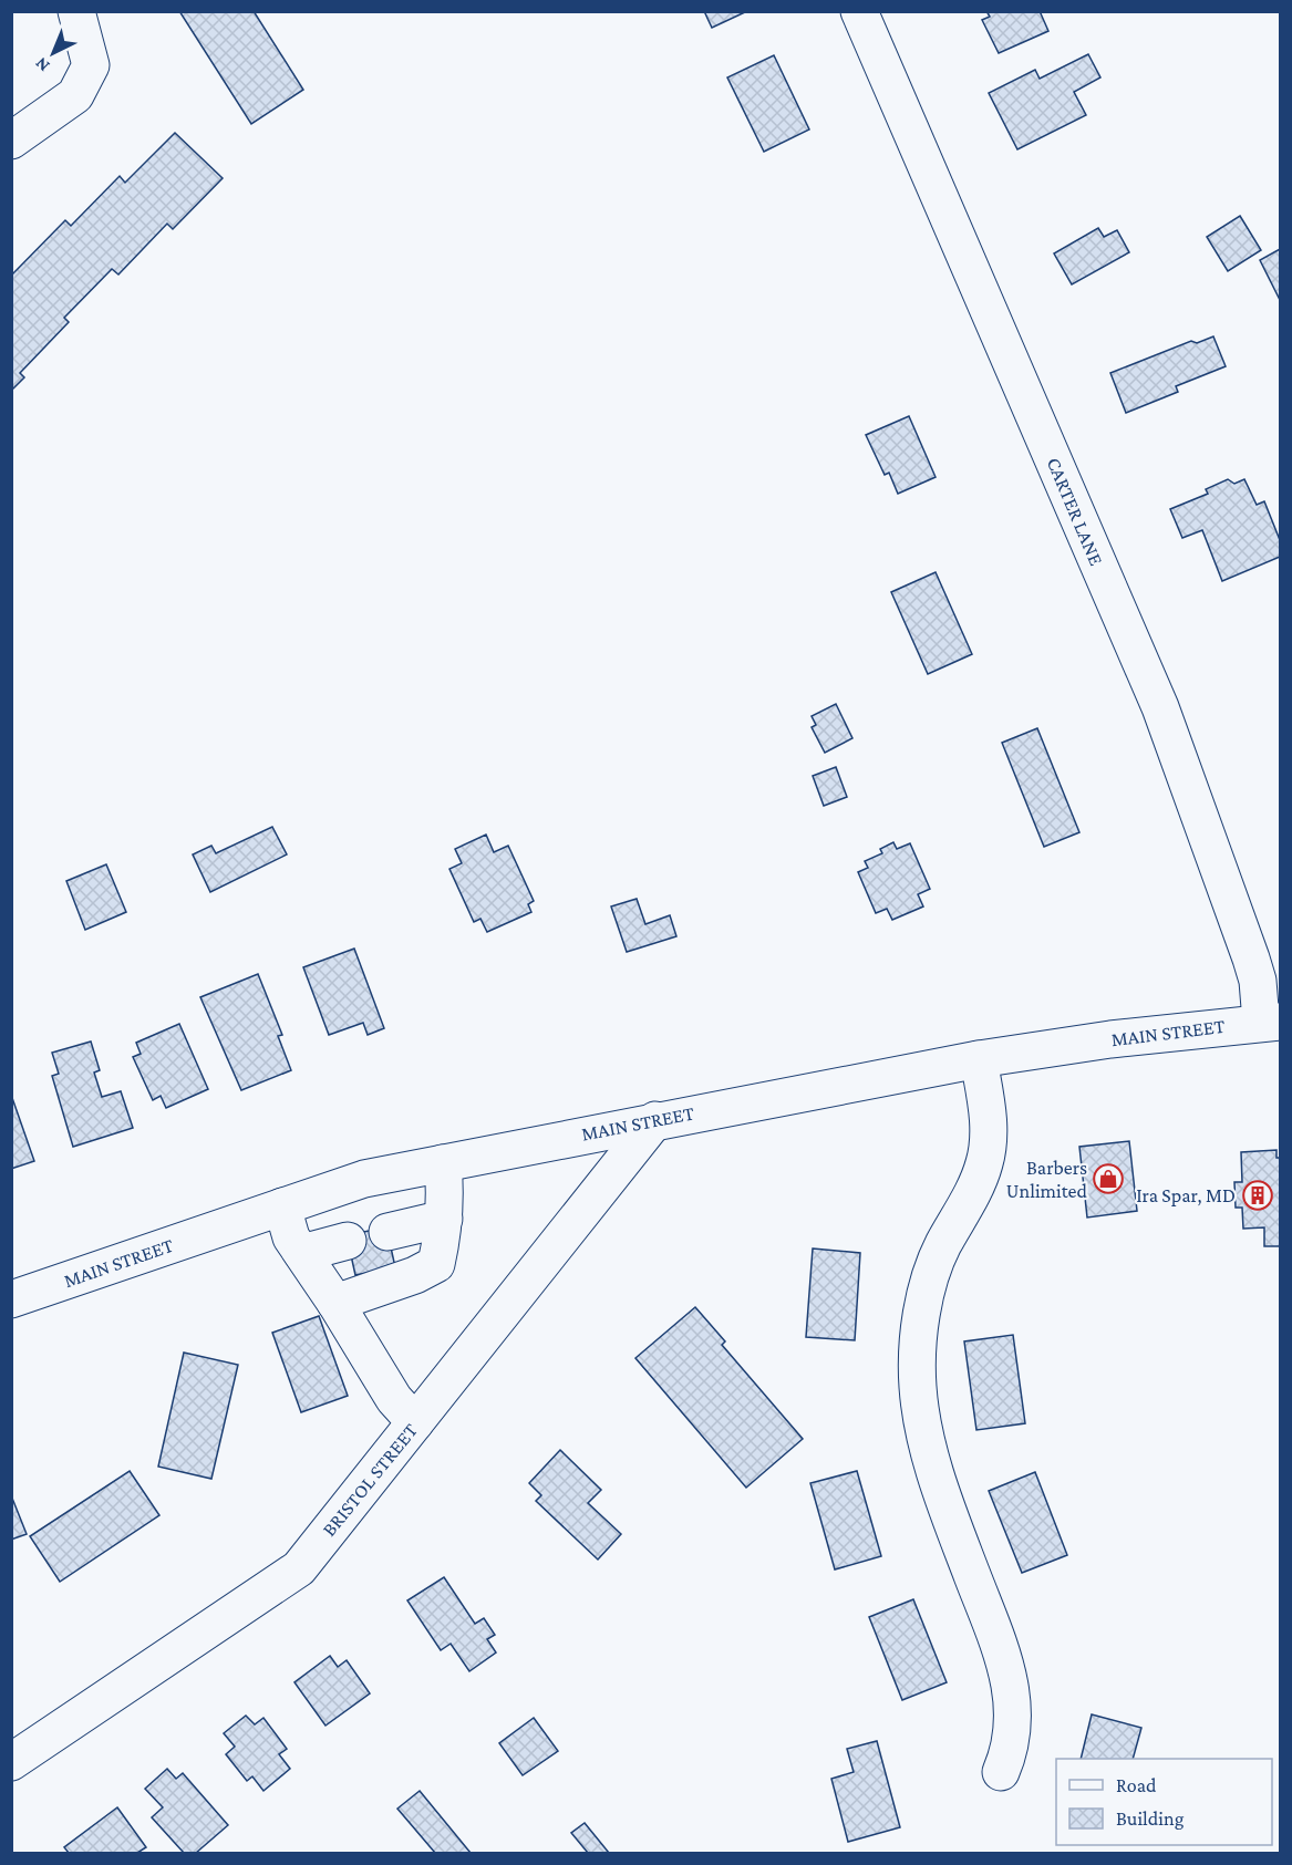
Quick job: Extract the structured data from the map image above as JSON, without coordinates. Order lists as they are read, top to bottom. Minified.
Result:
{"streets":{"main road":["CARTER LANE","MAIN STREET","BRISTOL STREET"]},"crossings":[["CARTER LANE","MAIN STREET"],["MAIN STREET","BRISTOL STREET"]],"places":{"shop":["Barbers Unlimited"],"building":["Ira Spar, MD"]},"legend":["Road","Building"],"north":"bottom left"}
